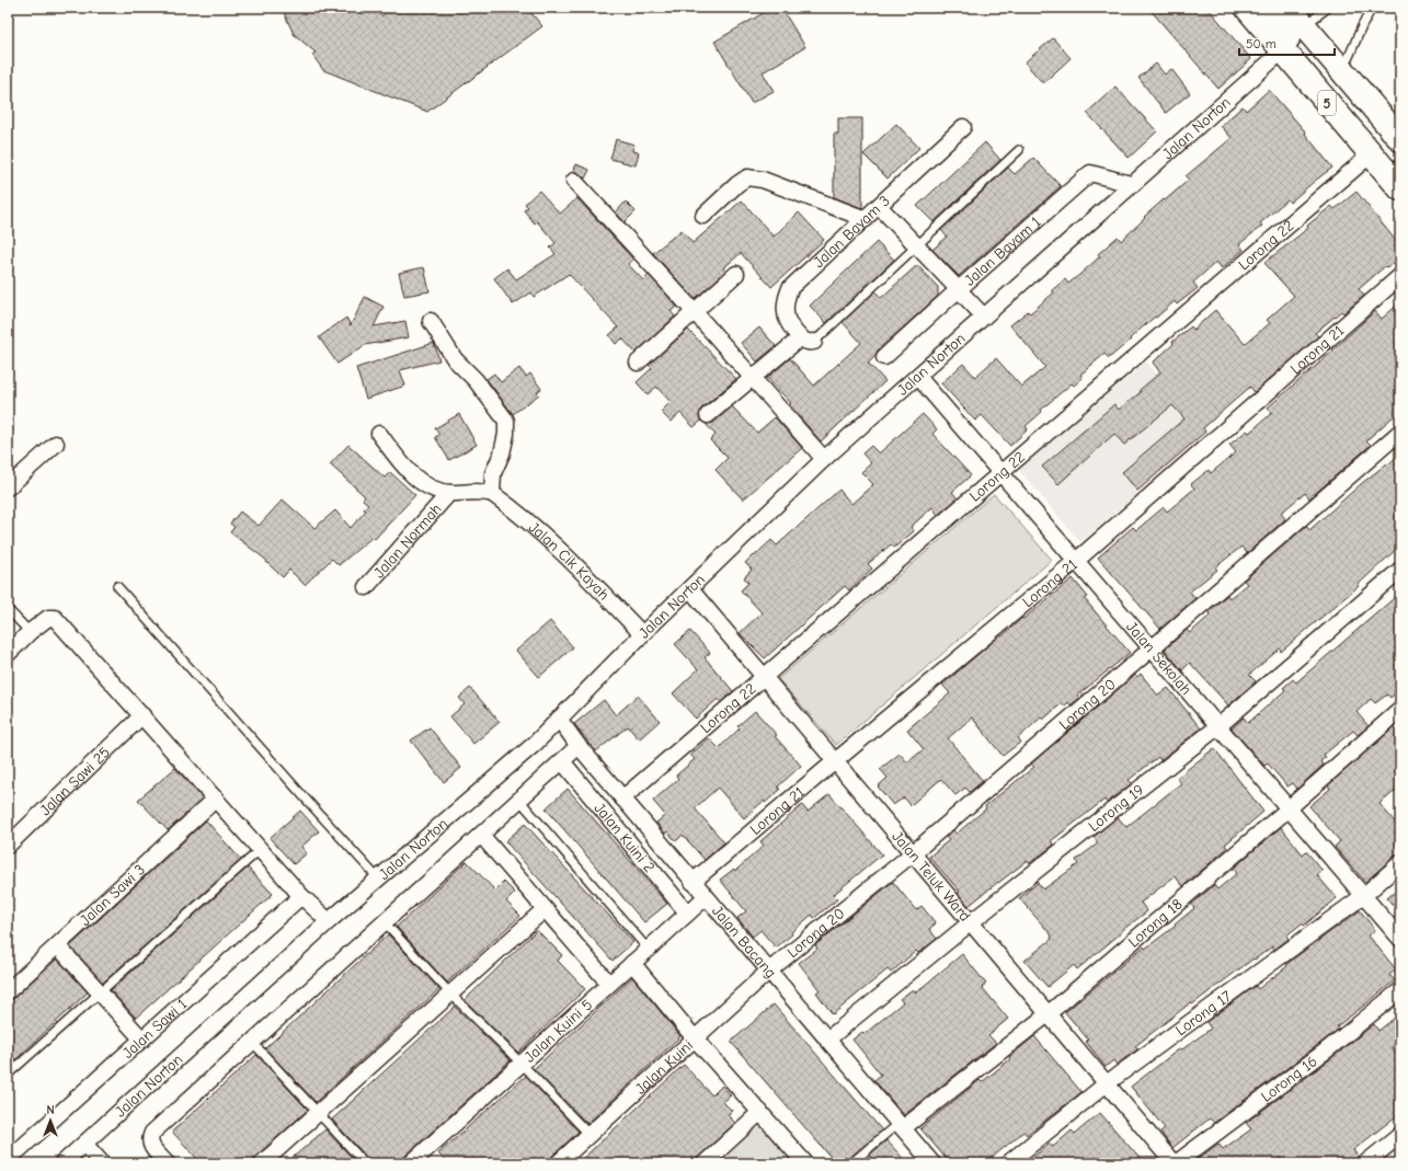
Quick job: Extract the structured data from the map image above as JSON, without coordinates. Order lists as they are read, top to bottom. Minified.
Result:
{"streets":{"highway":["5"],"street":["Jalan Norton","Jalan Bayam 3","Lorong 22","Jalan Bayam 1","Lorong 21","Jalan Normah","Jalan Cik Kayah","Jalan Sekolah","Lorong 20","Jalan Sawi 25","Lorong 19","Jalan Kuini 2","Jalan Teluk Ward","Jalan Sawi 3","Lorong 18","Jalan Bacang","Lorong 17","Jalan Sawi 1","Jalan Kuini 5","Jalan Kuini","Lorong 16"]},"crossings":[["5","Jalan Norton"],["5","Lorong 22"],["Jalan Norton","Jalan Bayam 1"],["Jalan Norton","Jalan Cik Kayah"],["Jalan Norton","Jalan Sekolah"],["Jalan Norton","Jalan Teluk Ward"],["Jalan Norton","Jalan Bacang"],["Lorong 22","Jalan Sekolah"],["Lorong 22","Jalan Teluk Ward"],["Lorong 22","Jalan Bacang"],["Lorong 21","Jalan Sekolah"],["Lorong 21","Jalan Teluk Ward"],["Lorong 21","Jalan Bacang"],["Jalan Sekolah","Lorong 20"],["Jalan Sekolah","Lorong 19"],["Jalan Sekolah","Lorong 18"],["Jalan Sekolah","Lorong 17"],["Lorong 20","Jalan Teluk Ward"],["Lorong 20","Jalan Bacang"],["Lorong 20","Jalan Kuini"],["Lorong 19","Jalan Teluk Ward"],["Lorong 19","Jalan Bacang"],["Jalan Kuini 2","Jalan Kuini 5"],["Jalan Teluk Ward","Lorong 18"],["Jalan Teluk Ward","Lorong 17"],["Jalan Teluk Ward","Lorong 16"],["Lorong 18","Jalan Bacang"],["Jalan Bacang","Jalan Kuini 5"],["Jalan Bacang","Jalan Kuini"]],"scale_bar":"50 m","north":"top"}
